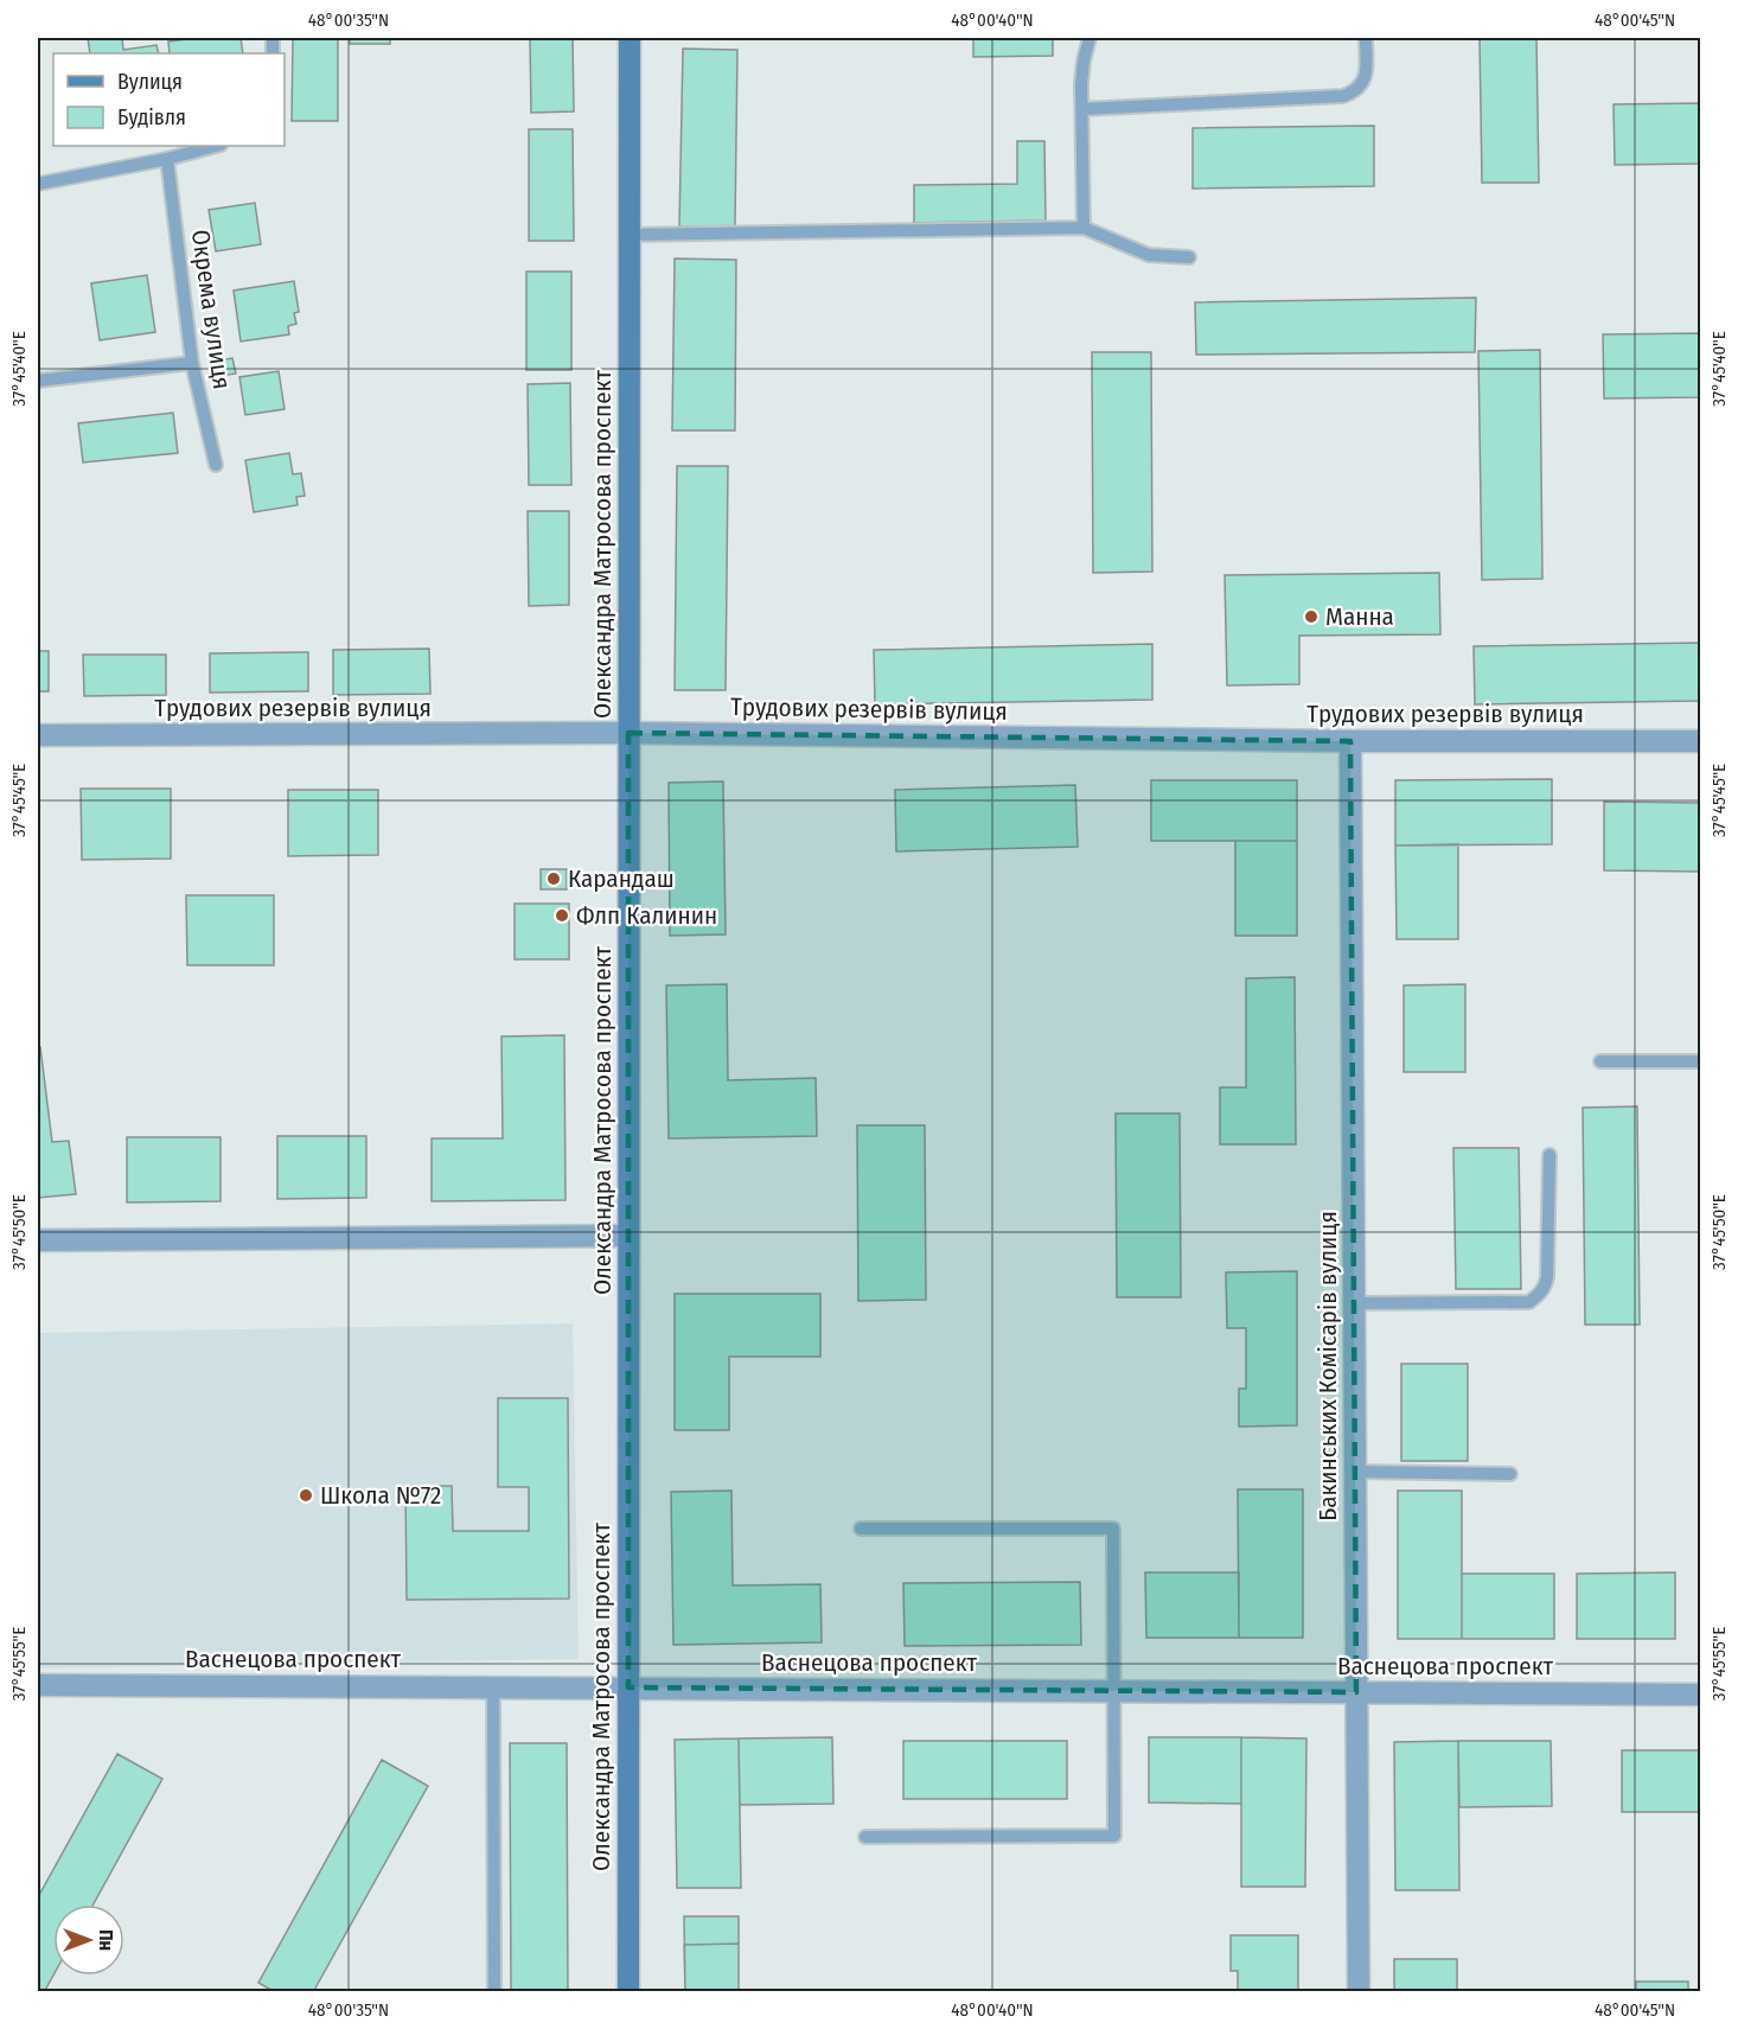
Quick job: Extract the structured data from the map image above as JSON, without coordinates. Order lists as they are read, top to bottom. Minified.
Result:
{"streets":{"main road":["Олександра Матросова проспект"],"street":["Трудових резервів вулиця","Бакинських Комісарів вулиця","Васнецова проспект"],"lane":["Окрема вулиця"]},"crossings":[["Олександра Матросова проспект","Трудових резервів вулиця"],["Олександра Матросова проспект","Васнецова проспект"],["Трудових резервів вулиця","Бакинських Комісарів вулиця"],["Бакинських Комісарів вулиця","Васнецова проспект"]],"places":["Манна","Карандаш","Флп Калинин","Школа №72"],"legend":["Вулиця","Будівля"],"north":"right","coordinates":["48°00'35\"N","48°00'40\"N","48°00'45\"N","37°45'40\"E","37°45'45\"E","37°45'50\"E","37°45'55\"E"]}
